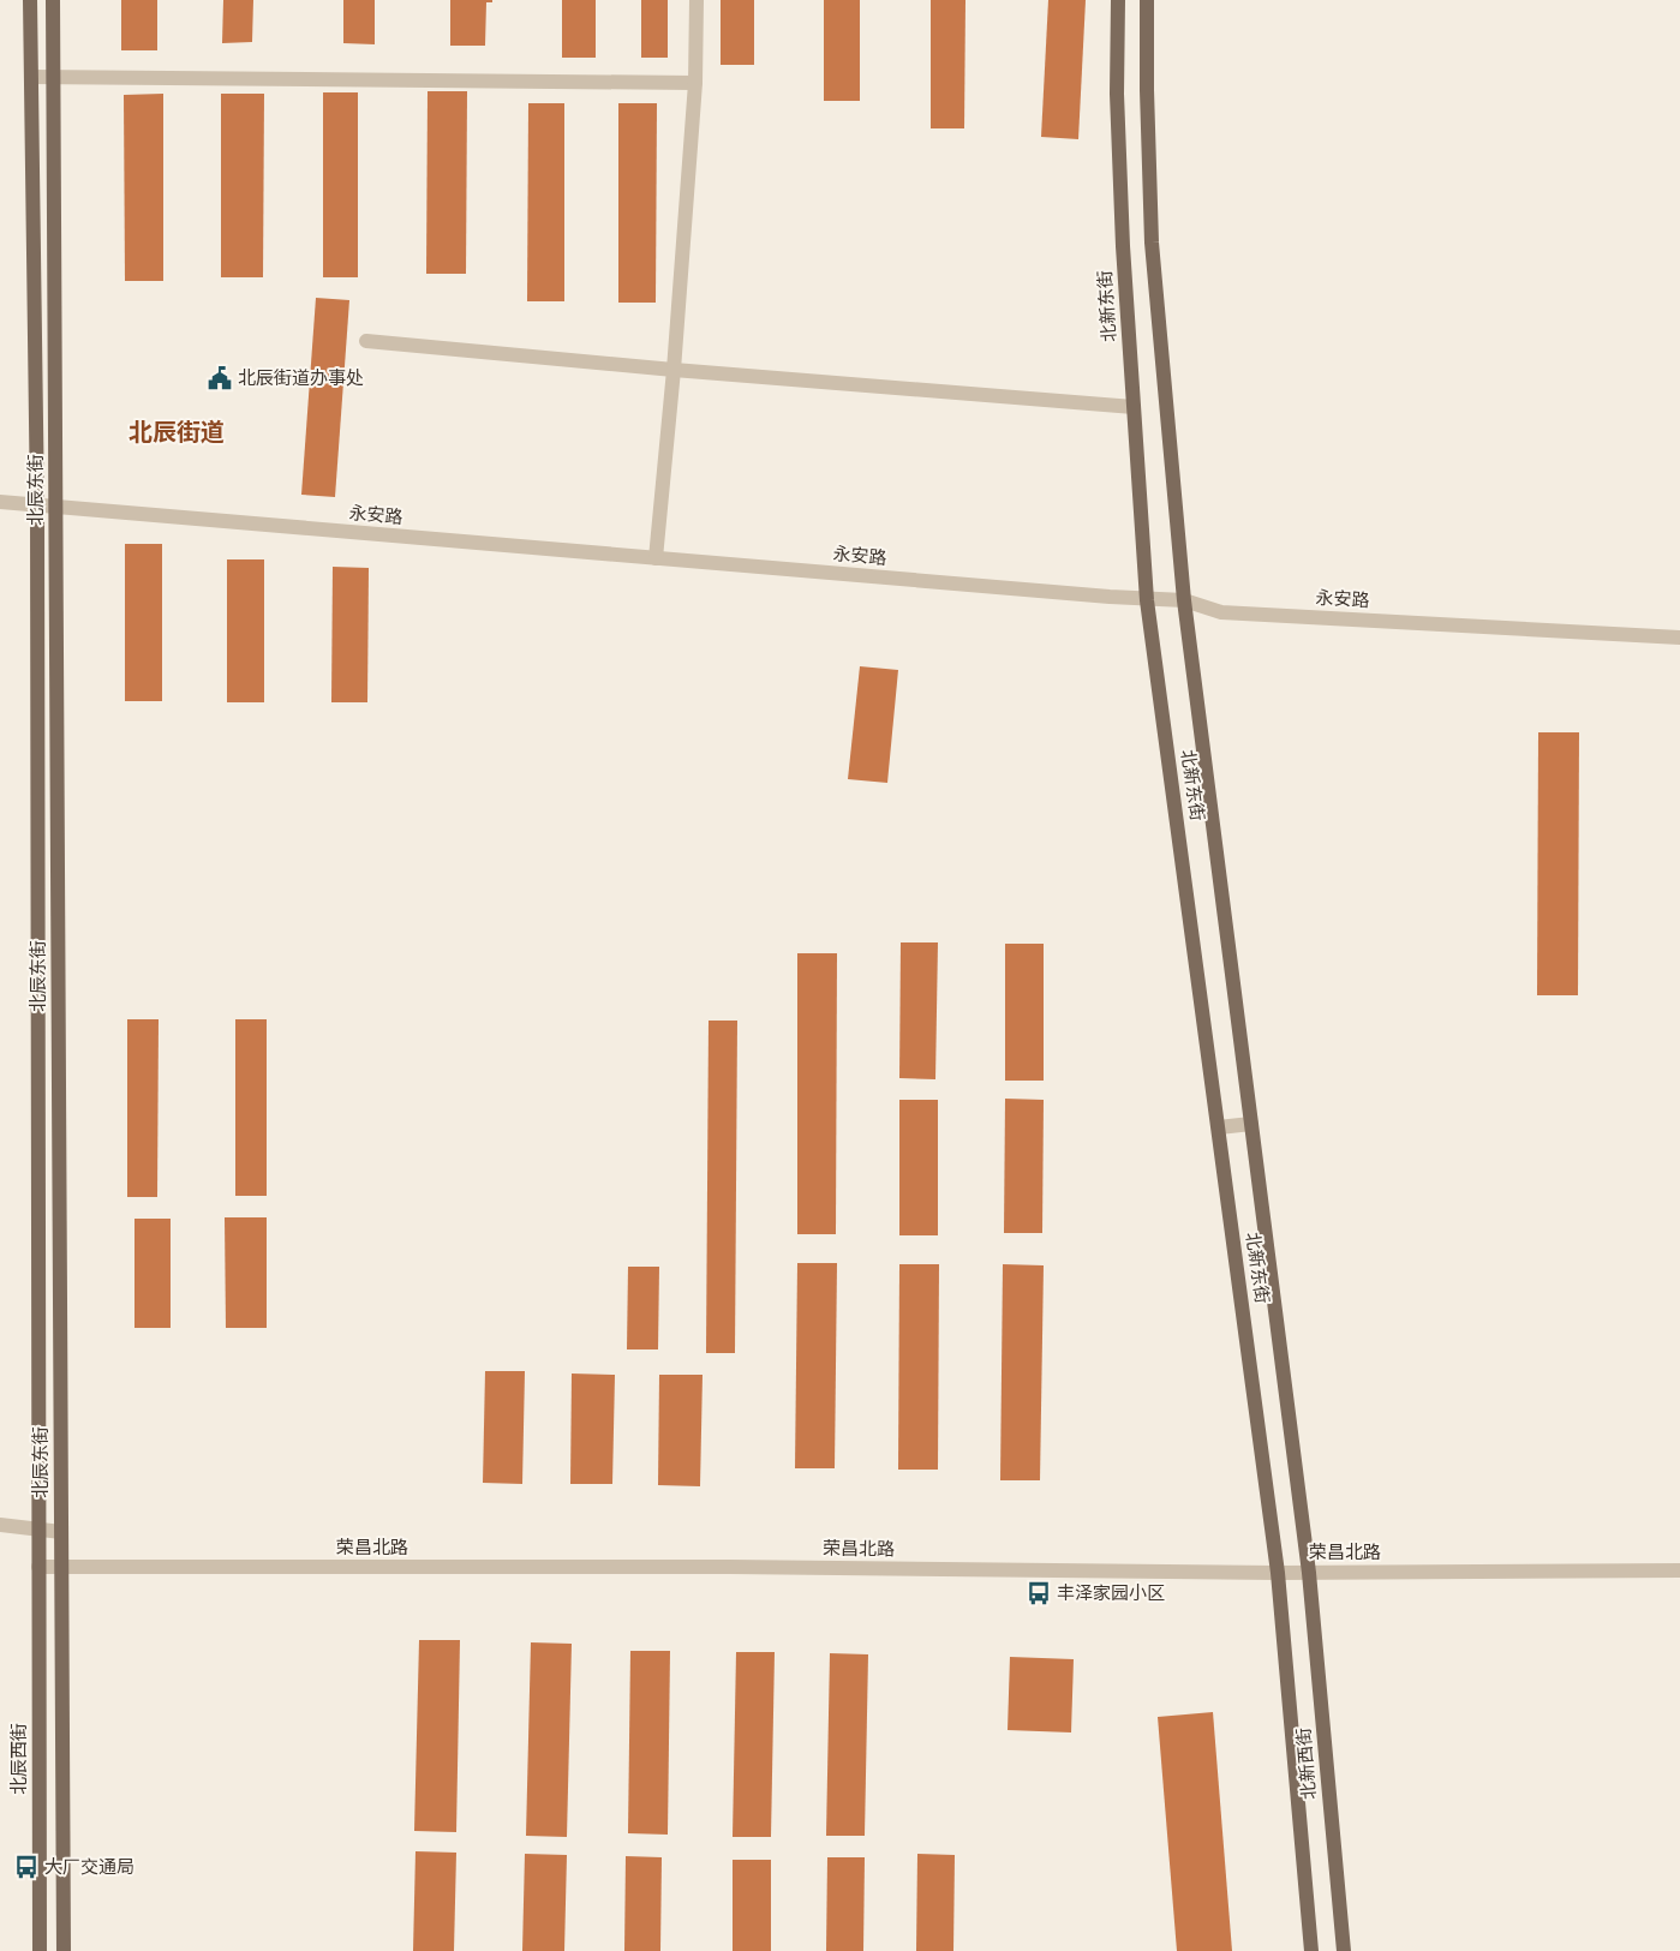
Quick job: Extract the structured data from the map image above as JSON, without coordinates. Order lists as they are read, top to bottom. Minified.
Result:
{"streets":{"main road":["北新东街","北辰东街","北辰西街","北新西街"],"street":["永安路","荣昌北路"]},"crossings":[["北新东街","永安路"],["北新东街","荣昌北路"],["北新东街","北新西街"],["北辰东街","永安路"],["北辰东街","荣昌北路"],["北辰东街","北辰西街"],["荣昌北路","北辰西街"],["荣昌北路","北新西街"]],"districts":["北辰街道"],"places":{"public building":["北辰街道办事处"],"bus stop":["丰泽家园小区","大厂交通局"]}}
